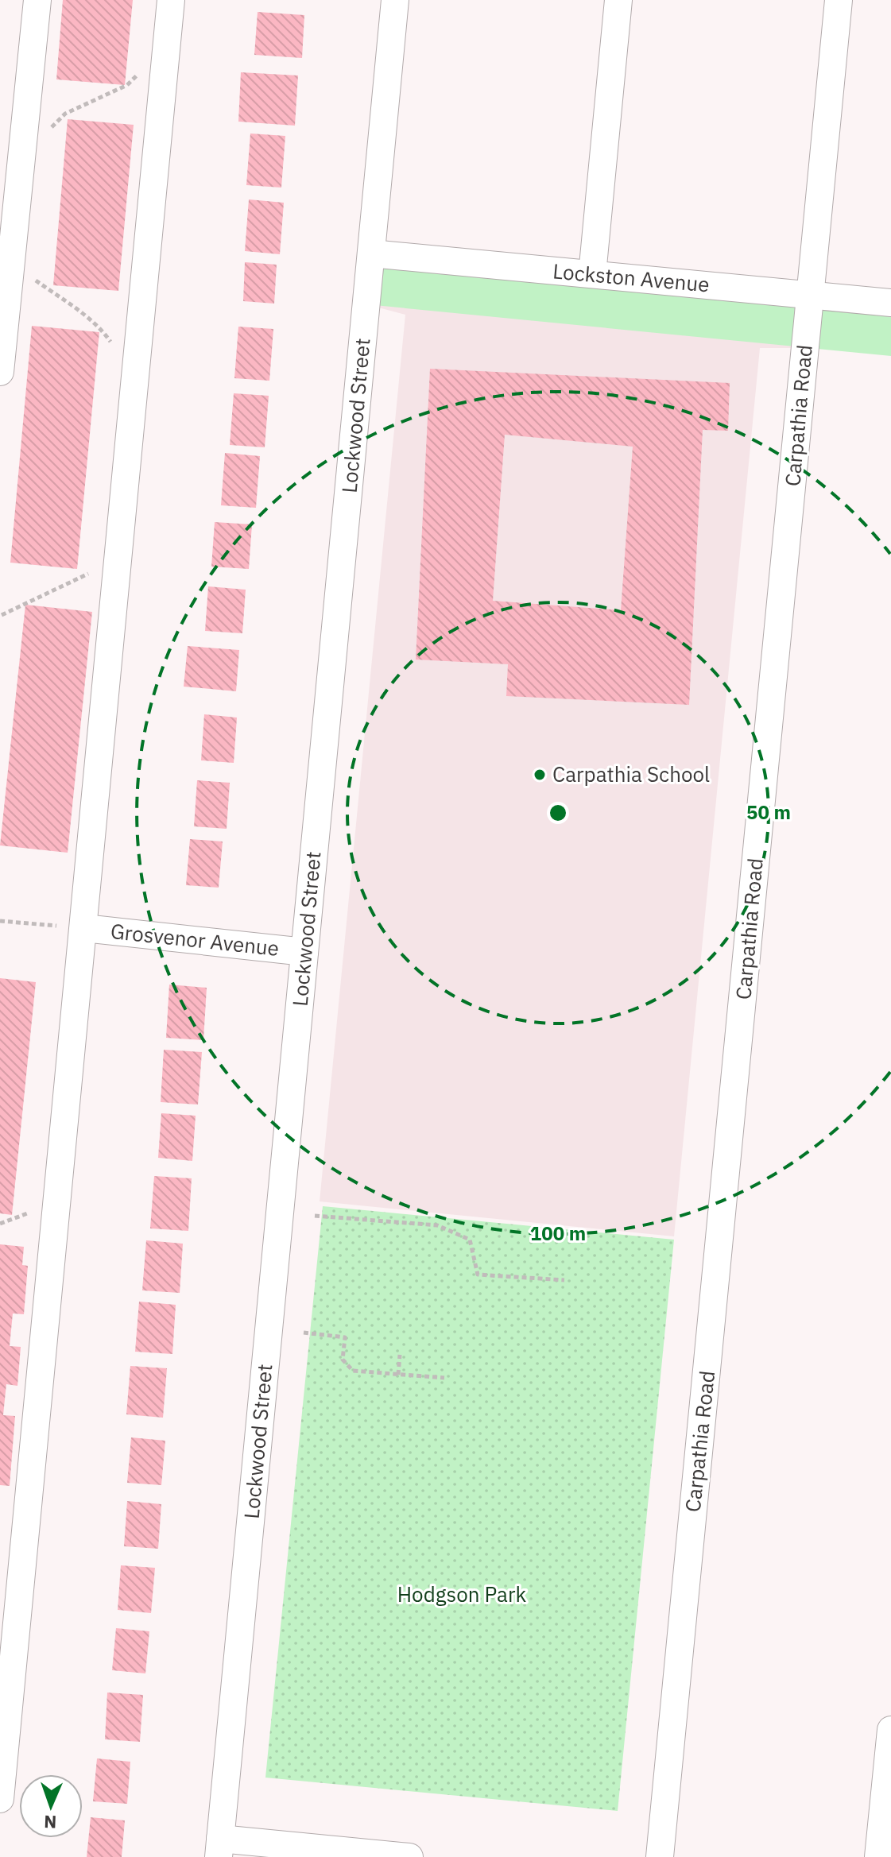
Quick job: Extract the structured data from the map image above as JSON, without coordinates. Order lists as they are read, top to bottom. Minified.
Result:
{"streets":{"street":["Lockston Avenue","Lockwood Street","Carpathia Road","Grosvenor Avenue"]},"crossings":[["Lockston Avenue","Lockwood Street"],["Lockston Avenue","Carpathia Road"],["Lockwood Street","Grosvenor Avenue"]],"parks":["Hodgson Park"],"places":["Carpathia School"],"north":"bottom","rings":["50 m","100 m"]}
